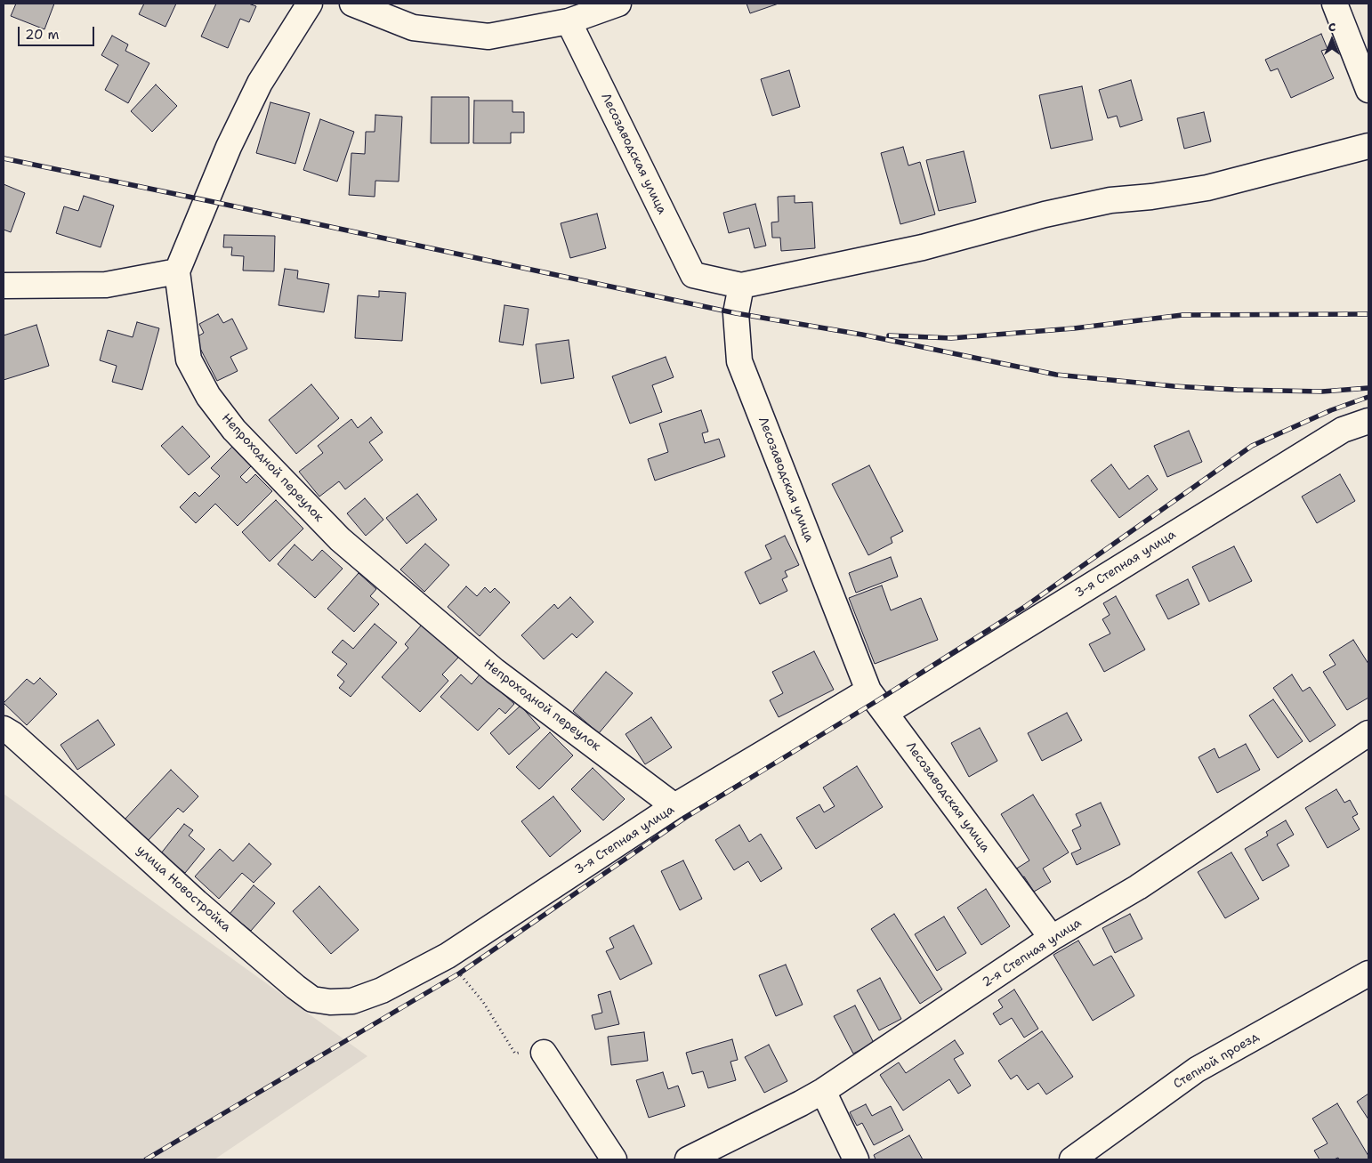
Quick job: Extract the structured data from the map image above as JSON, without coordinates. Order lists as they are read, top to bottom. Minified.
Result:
{"streets":{"street":["Лесозаводская улица","Непроходной переулок","3-я Степная улица","улица Новостройка","2-я Степная улица","Степной проезд"]},"crossings":[["Лесозаводская улица","3-я Степная улица"],["Лесозаводская улица","2-я Степная улица"],["Непроходной переулок","3-я Степная улица"],["3-я Степная улица","улица Новостройка"]],"scale_bar":"20 m","north":"top"}
